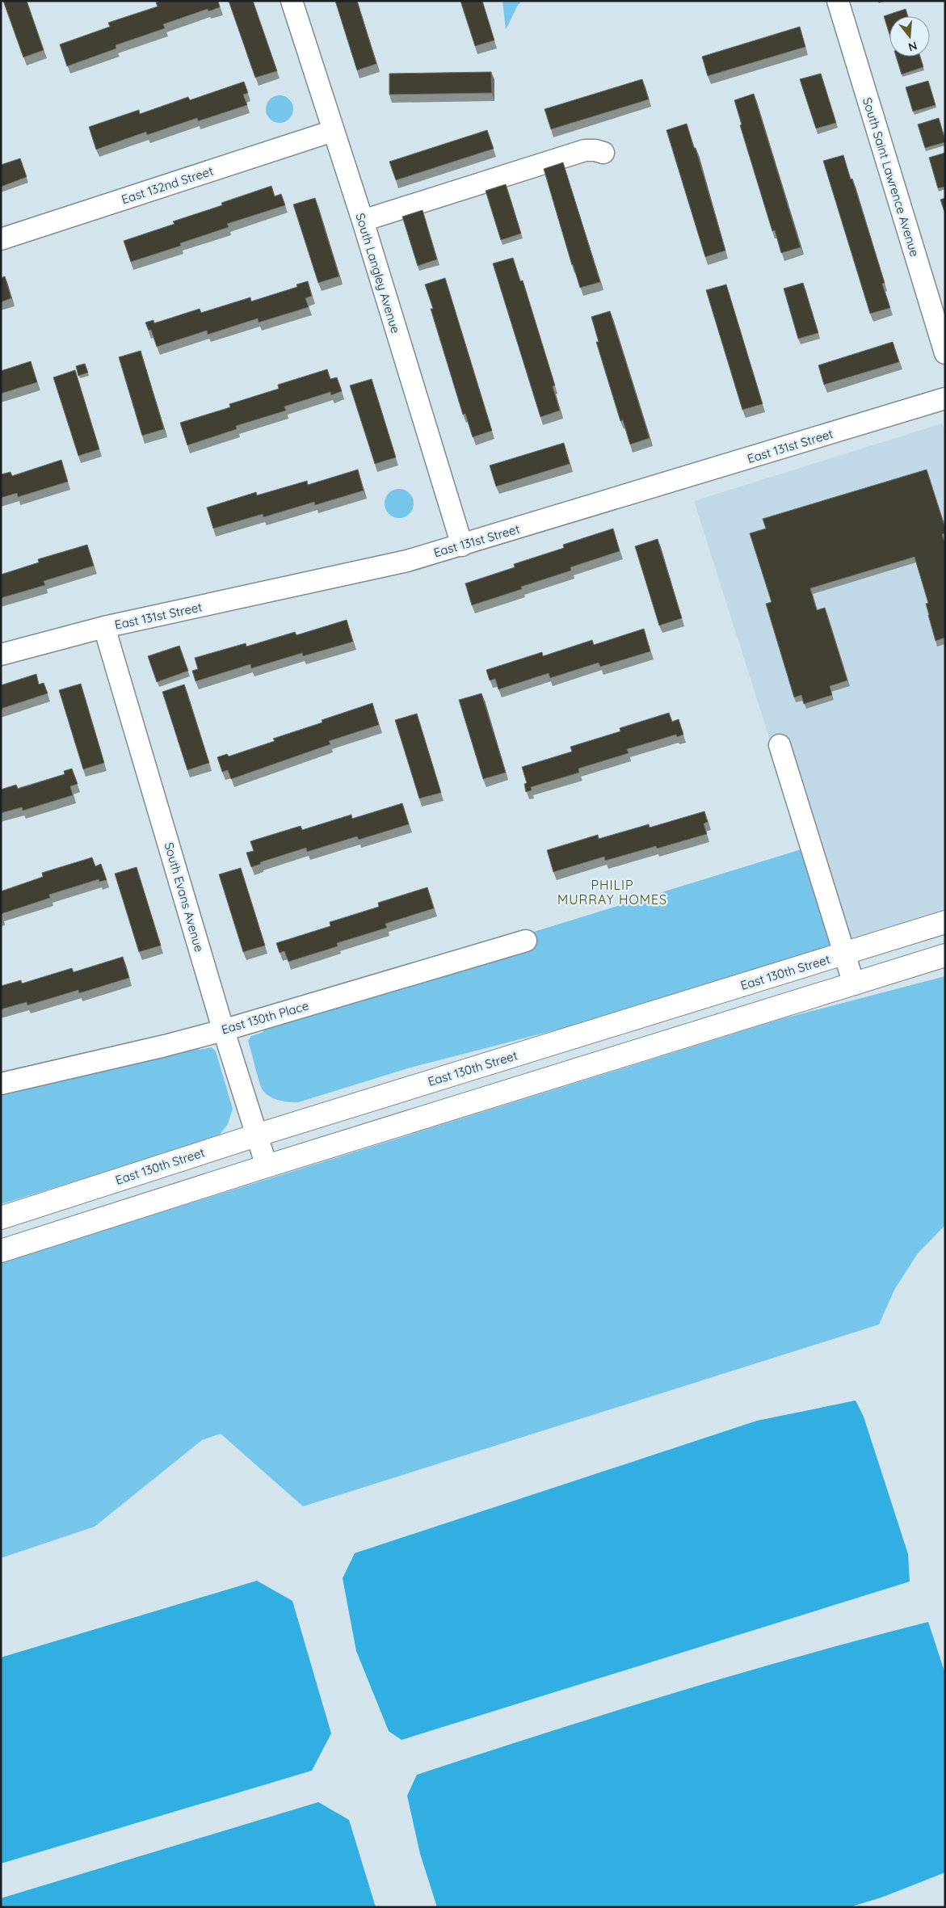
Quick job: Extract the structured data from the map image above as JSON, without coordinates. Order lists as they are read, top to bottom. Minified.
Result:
{"streets":{"main road":["East 130th Street"],"street":["South Saint Lawrence Avenue","East 132nd Street","South Langley Avenue","East 131st Street","South Evans Avenue","East 130th Place"]},"crossings":[["East 132nd Street","South Langley Avenue"],["South Langley Avenue","East 131st Street"],["East 131st Street","South Evans Avenue"],["South Evans Avenue","East 130th Street"],["South Evans Avenue","East 130th Place"]],"districts":["PHILIP MURRAY HOMES"],"north":"bottom"}
